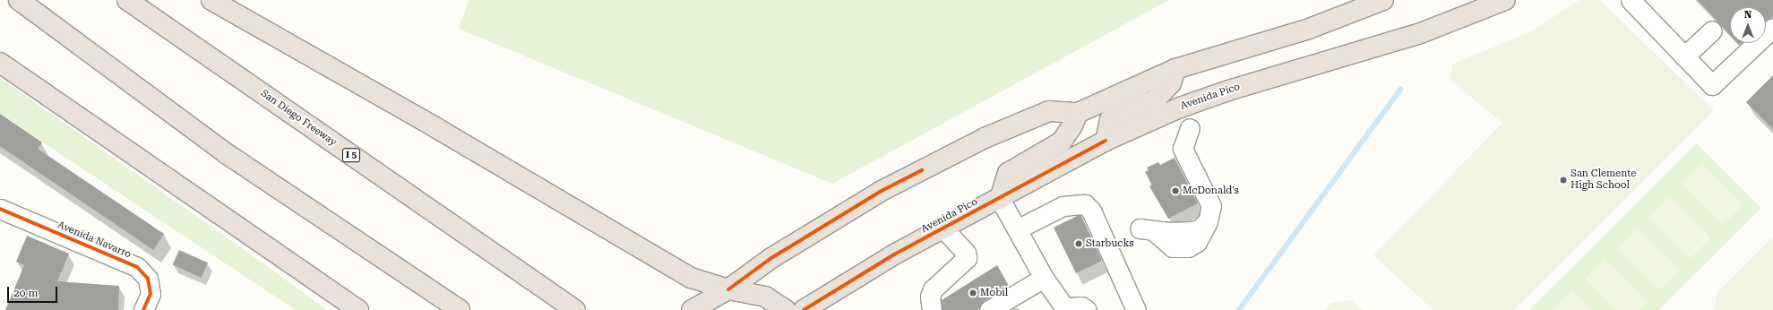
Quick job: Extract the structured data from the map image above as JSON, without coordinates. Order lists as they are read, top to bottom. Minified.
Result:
{"streets":{"highway":["Avenida Pico","San Diego Freeway","I 5"],"street":["Avenida Navarro"]},"places":["San Clemente High School","McDonald's","Starbucks","Mobil"],"scale_bar":"20 m","north":"top"}
